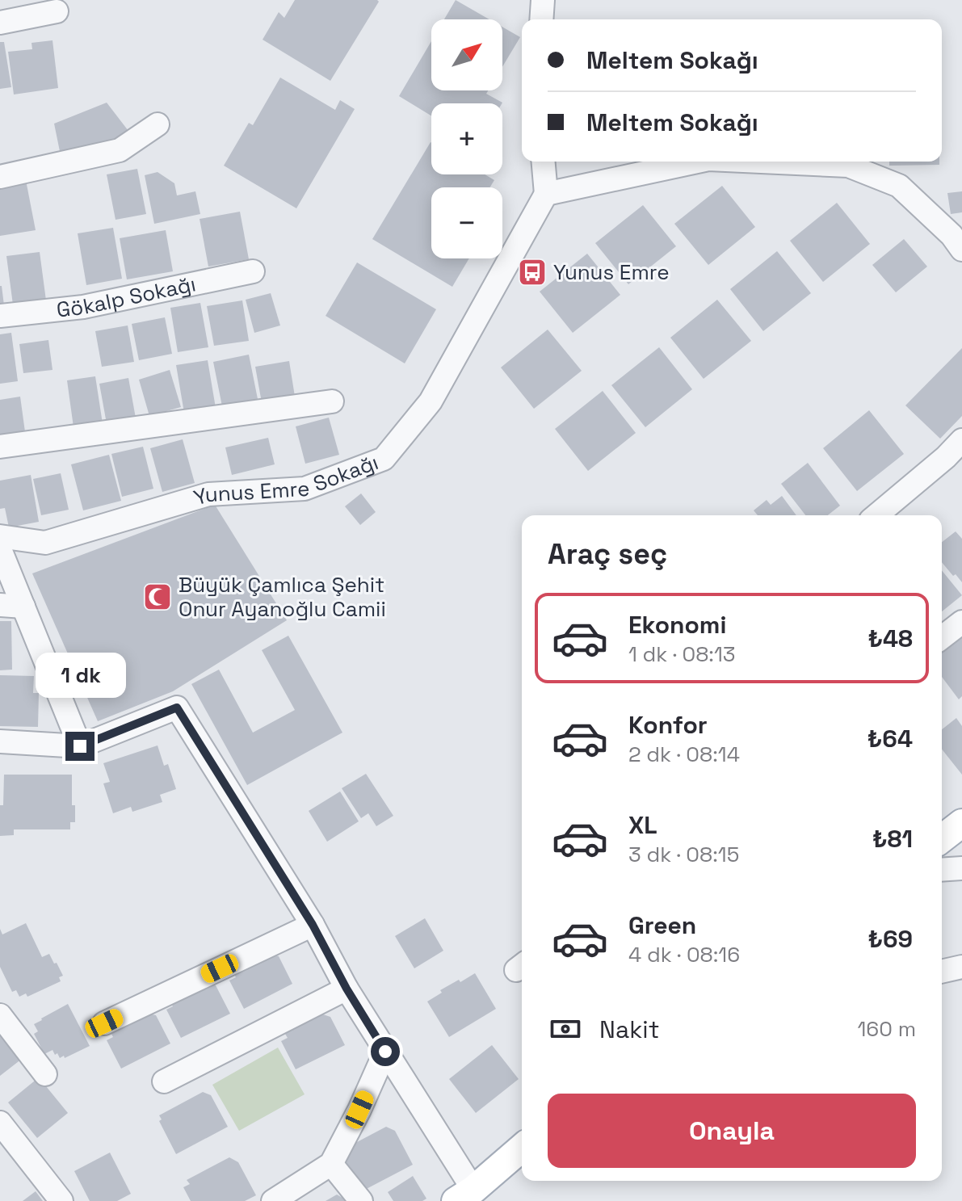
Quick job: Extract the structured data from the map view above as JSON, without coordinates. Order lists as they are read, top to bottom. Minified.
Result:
{"streets":{"street":["Gökalp Sokağı","Yunus Emre Sokağı"]},"places":{"bus stop":["Yunus Emre"],"mosque":["Büyük Çamlıca Şehit Onur Ayanoğlu Camii"]},"north":"top right","page":{"map_buttons":["+","−"],"banner":["Meltem Sokağı","Meltem Sokağı"],"heading":"Araç seç","list":[{"name":"Ekonomi","note":"1 dk · 08:13","value":"₺48"},{"name":"Konfor","note":"2 dk · 08:14","value":"₺64"},{"name":"XL","note":"3 dk · 08:15","value":"₺81"},{"name":"Green","note":"4 dk · 08:16","value":"₺69"}],"bubble":"1 dk","pay":["Nakit","160 m"],"buttons":"Onayla"}}
